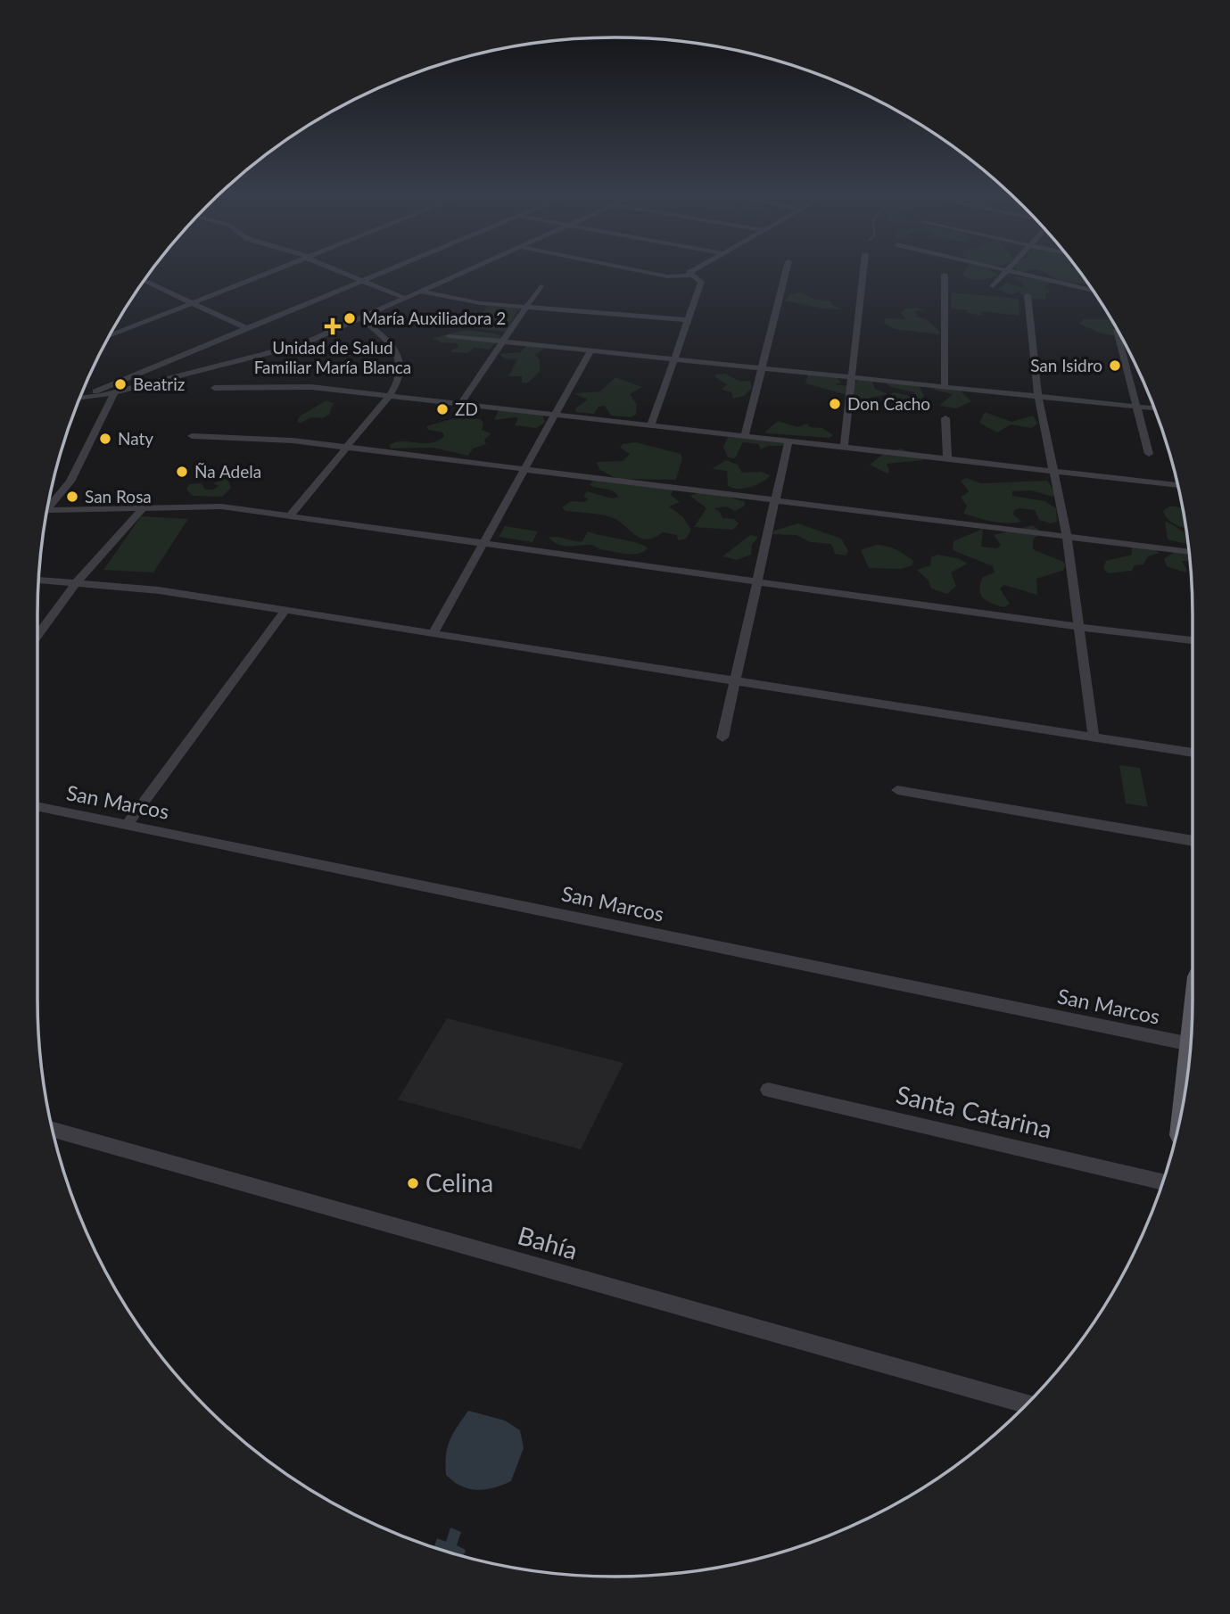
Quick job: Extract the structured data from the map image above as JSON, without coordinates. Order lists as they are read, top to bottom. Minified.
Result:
{"streets":{"street":["San Marcos","Santa Catarina","Bahía"]},"places":{"other":["María Auxiliadora 2","San Isidro","Beatriz","Don Cacho","ZD","Naty","Ña Adela","San Rosa","Celina"],"health":["Unidad de Salud Familiar María Blanca"]}}
